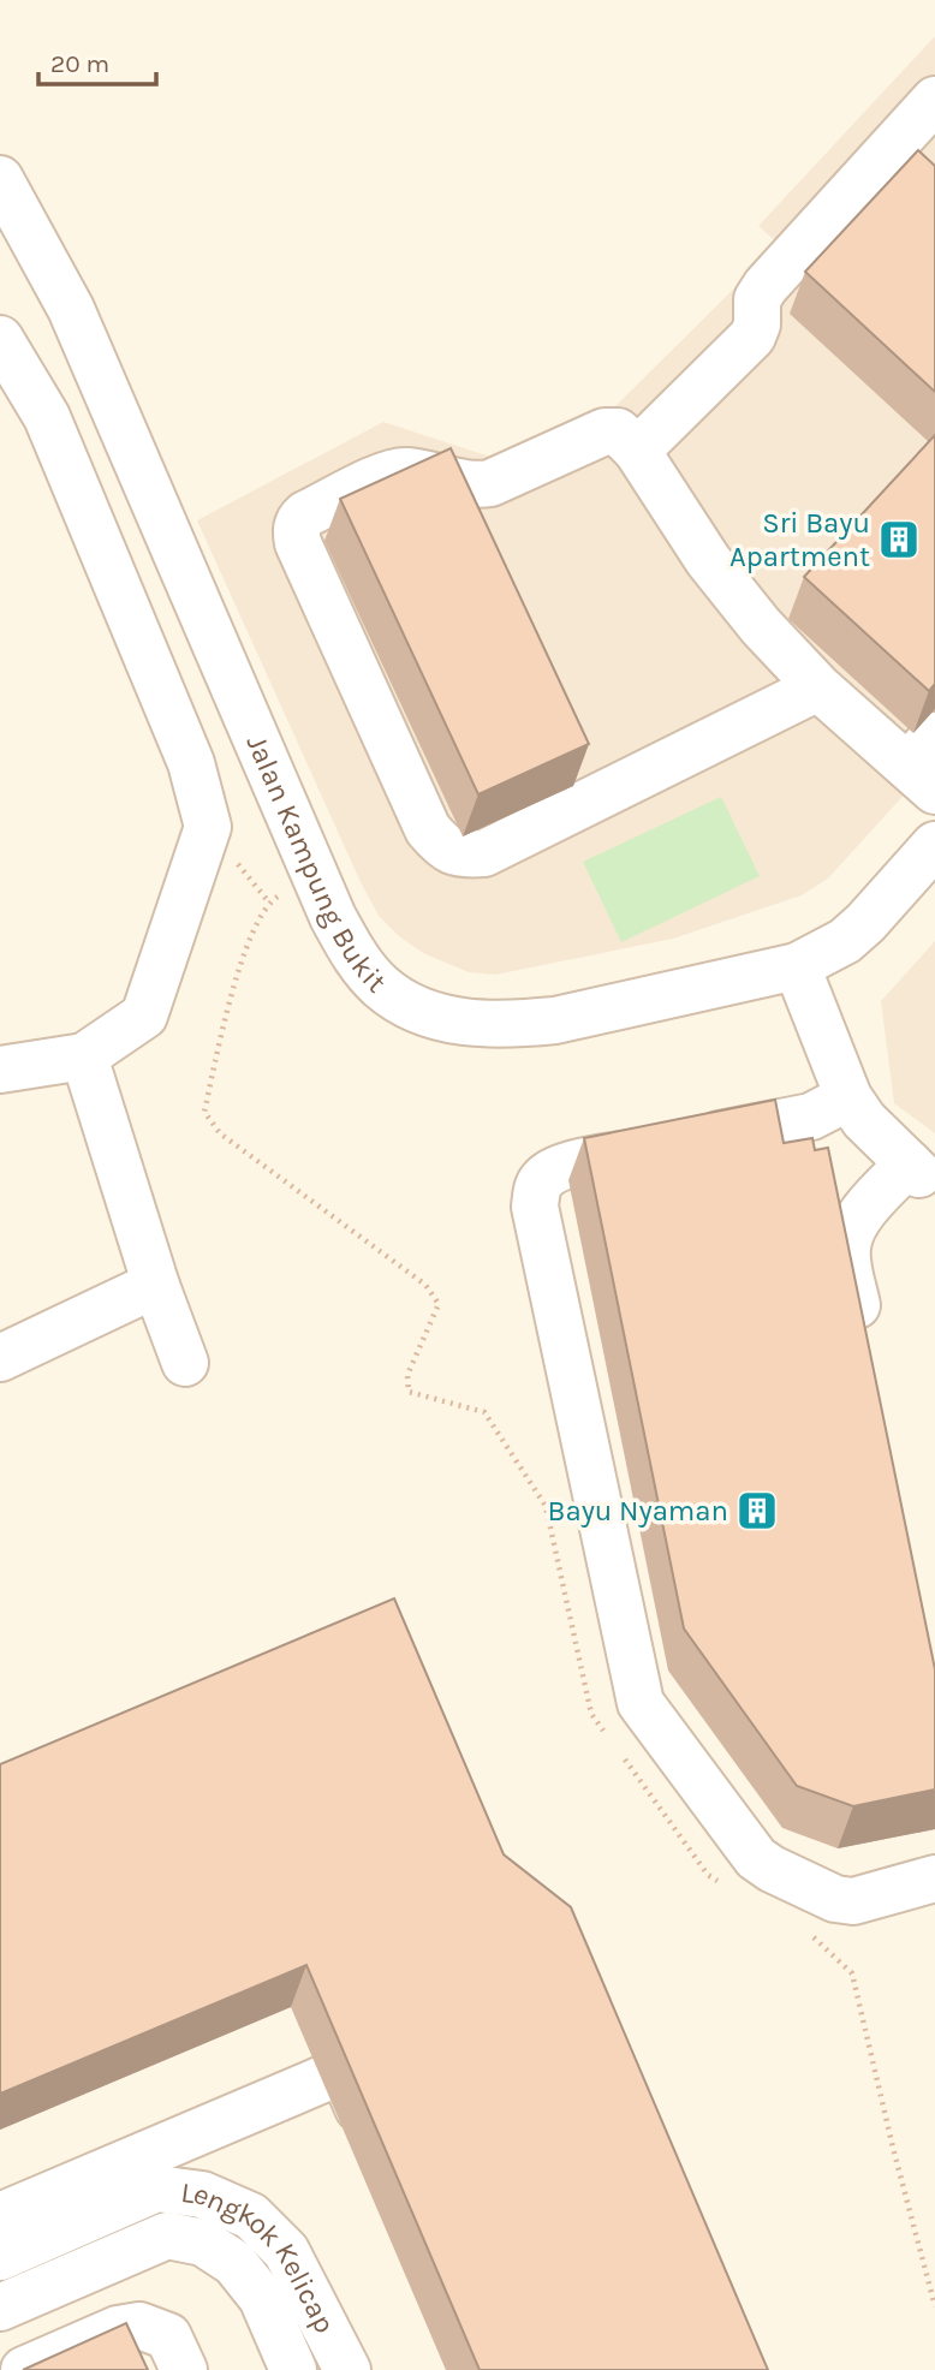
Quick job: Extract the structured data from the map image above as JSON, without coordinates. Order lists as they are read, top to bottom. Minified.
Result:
{"streets":{"street":["Jalan Kampung Bukit","Lengkok Kelicap"]},"places":{"building":["Sri Bayu Apartment","Bayu Nyaman"]},"scale_bar":"20 m"}
